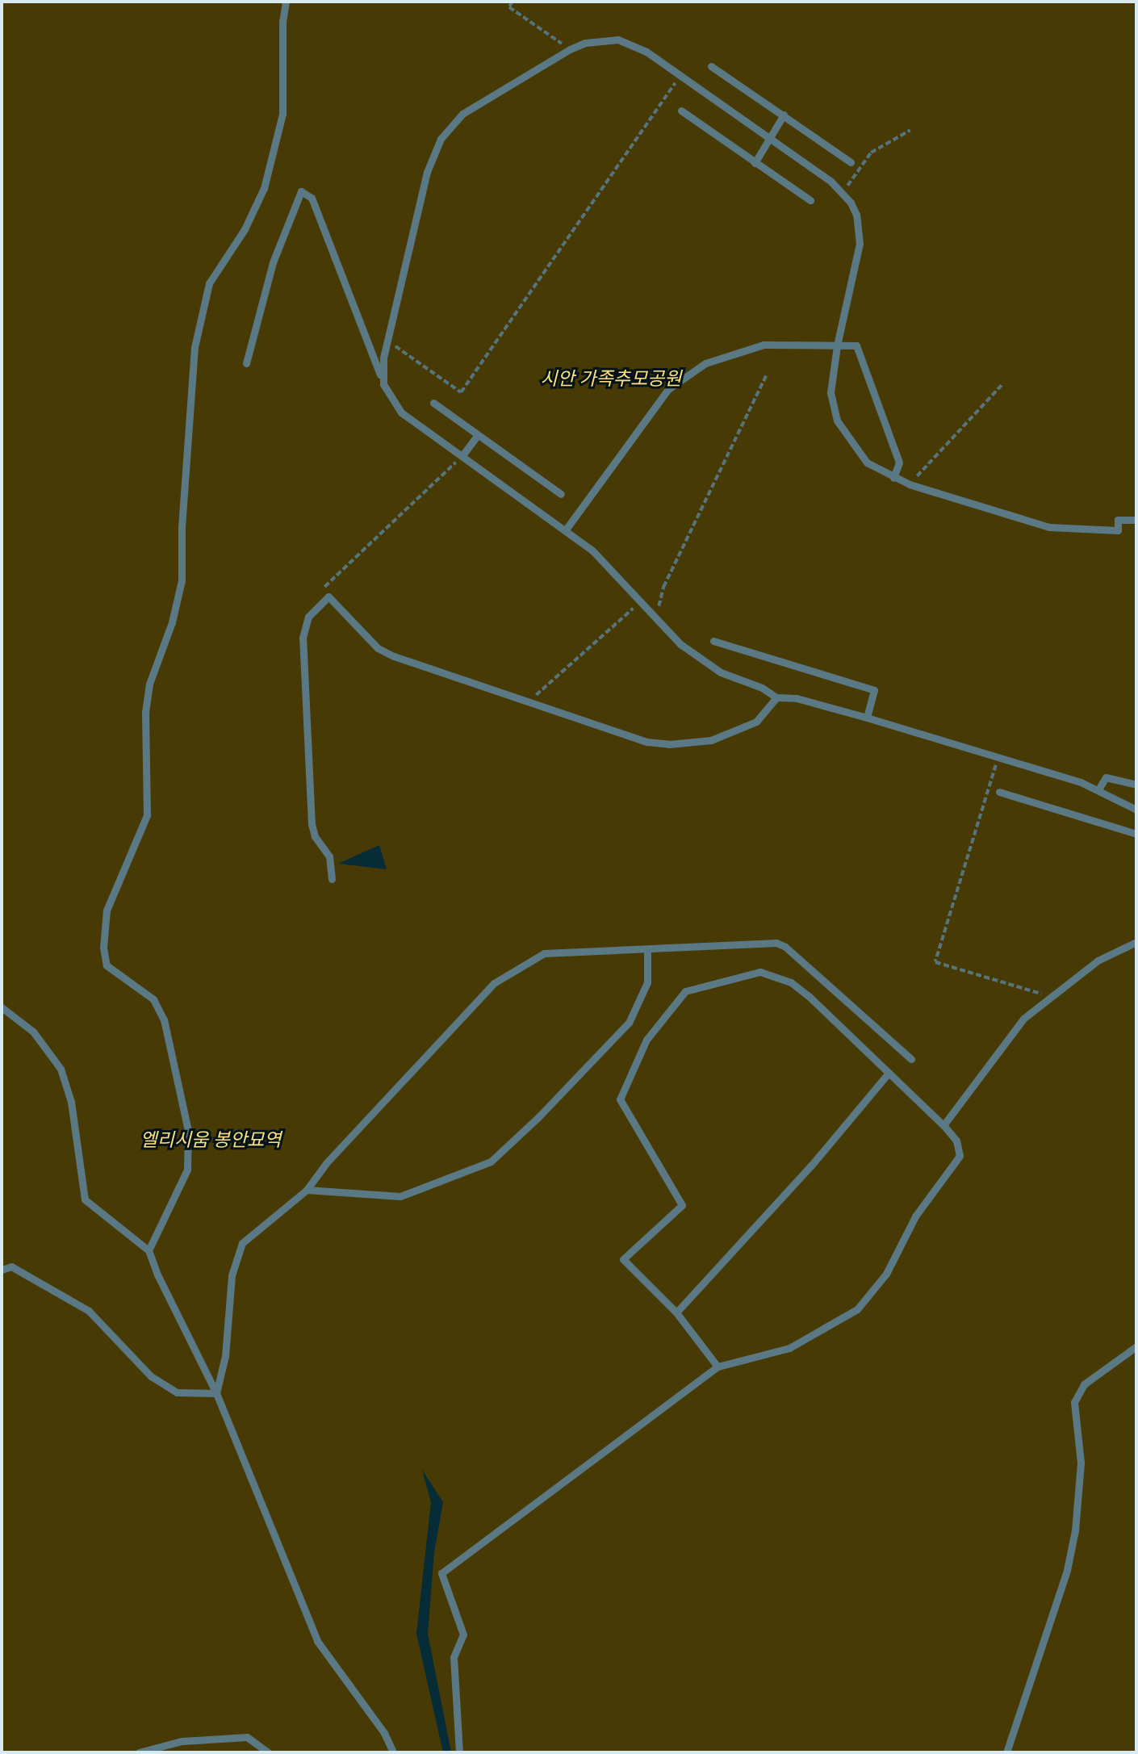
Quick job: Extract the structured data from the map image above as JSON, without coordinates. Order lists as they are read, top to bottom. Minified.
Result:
{"parks":["시안 가족추모공원","엘리시움 봉안묘역"]}
